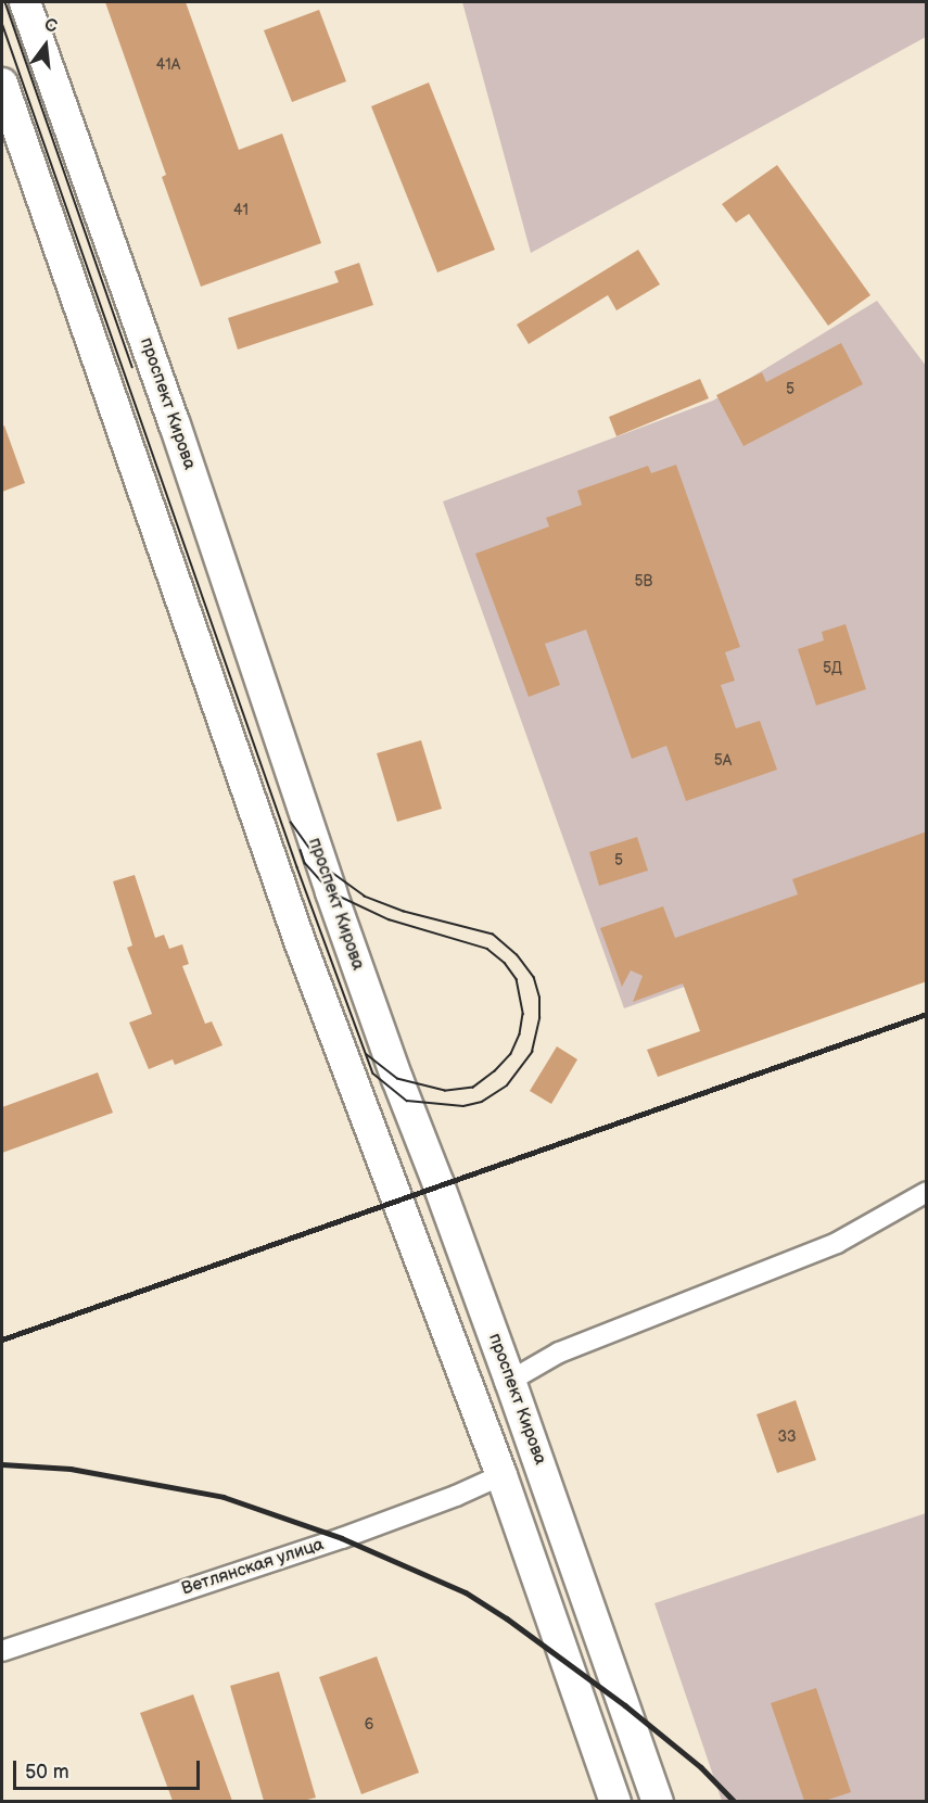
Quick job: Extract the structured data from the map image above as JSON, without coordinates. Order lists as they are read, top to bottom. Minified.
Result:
{"streets":{"main road":["проспект Кирова"],"street":["Ветлянская улица"]},"house_numbers":["41А","41","5","5В","5Д","5А","5","33","6"],"scale_bar":"50 m","north":"top"}
